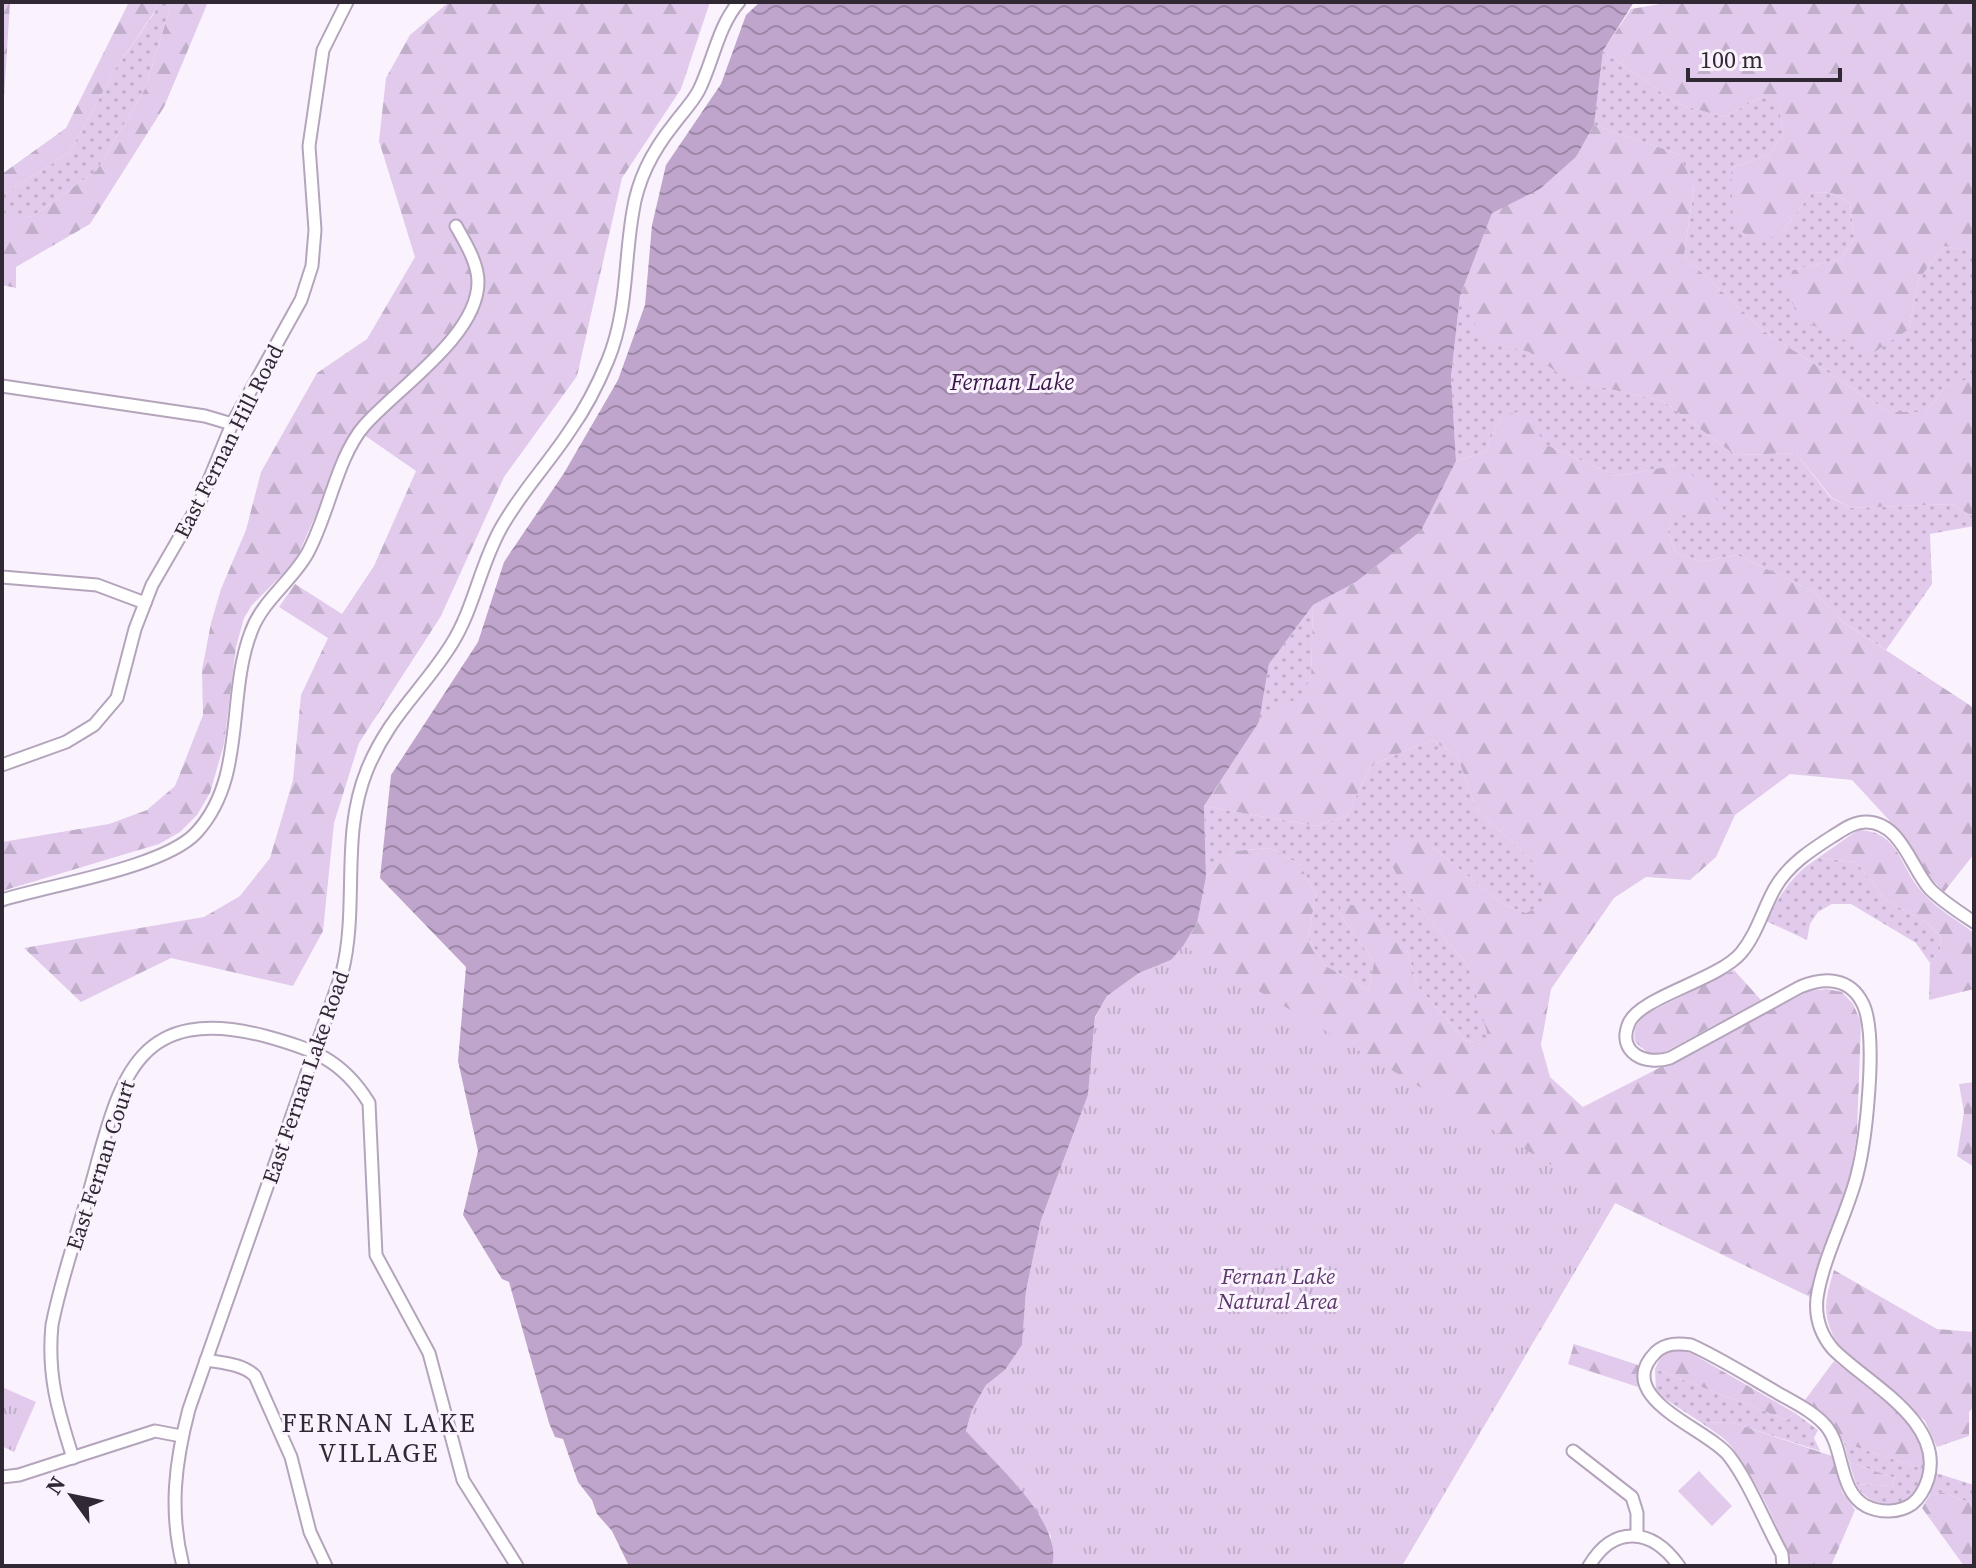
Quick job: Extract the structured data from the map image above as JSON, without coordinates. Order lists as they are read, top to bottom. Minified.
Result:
{"streets":{"street":["East Fernan Hill Road","East Fernan Lake Road","East Fernan Court"]},"crossings":[["East Fernan Lake Road","East Fernan Court"]],"districts":["FERNAN LAKE VILLAGE"],"water":["Fernan Lake"],"parks":["Fernan Lake Natural Area"],"scale_bar":"100 m","north":"top left"}
